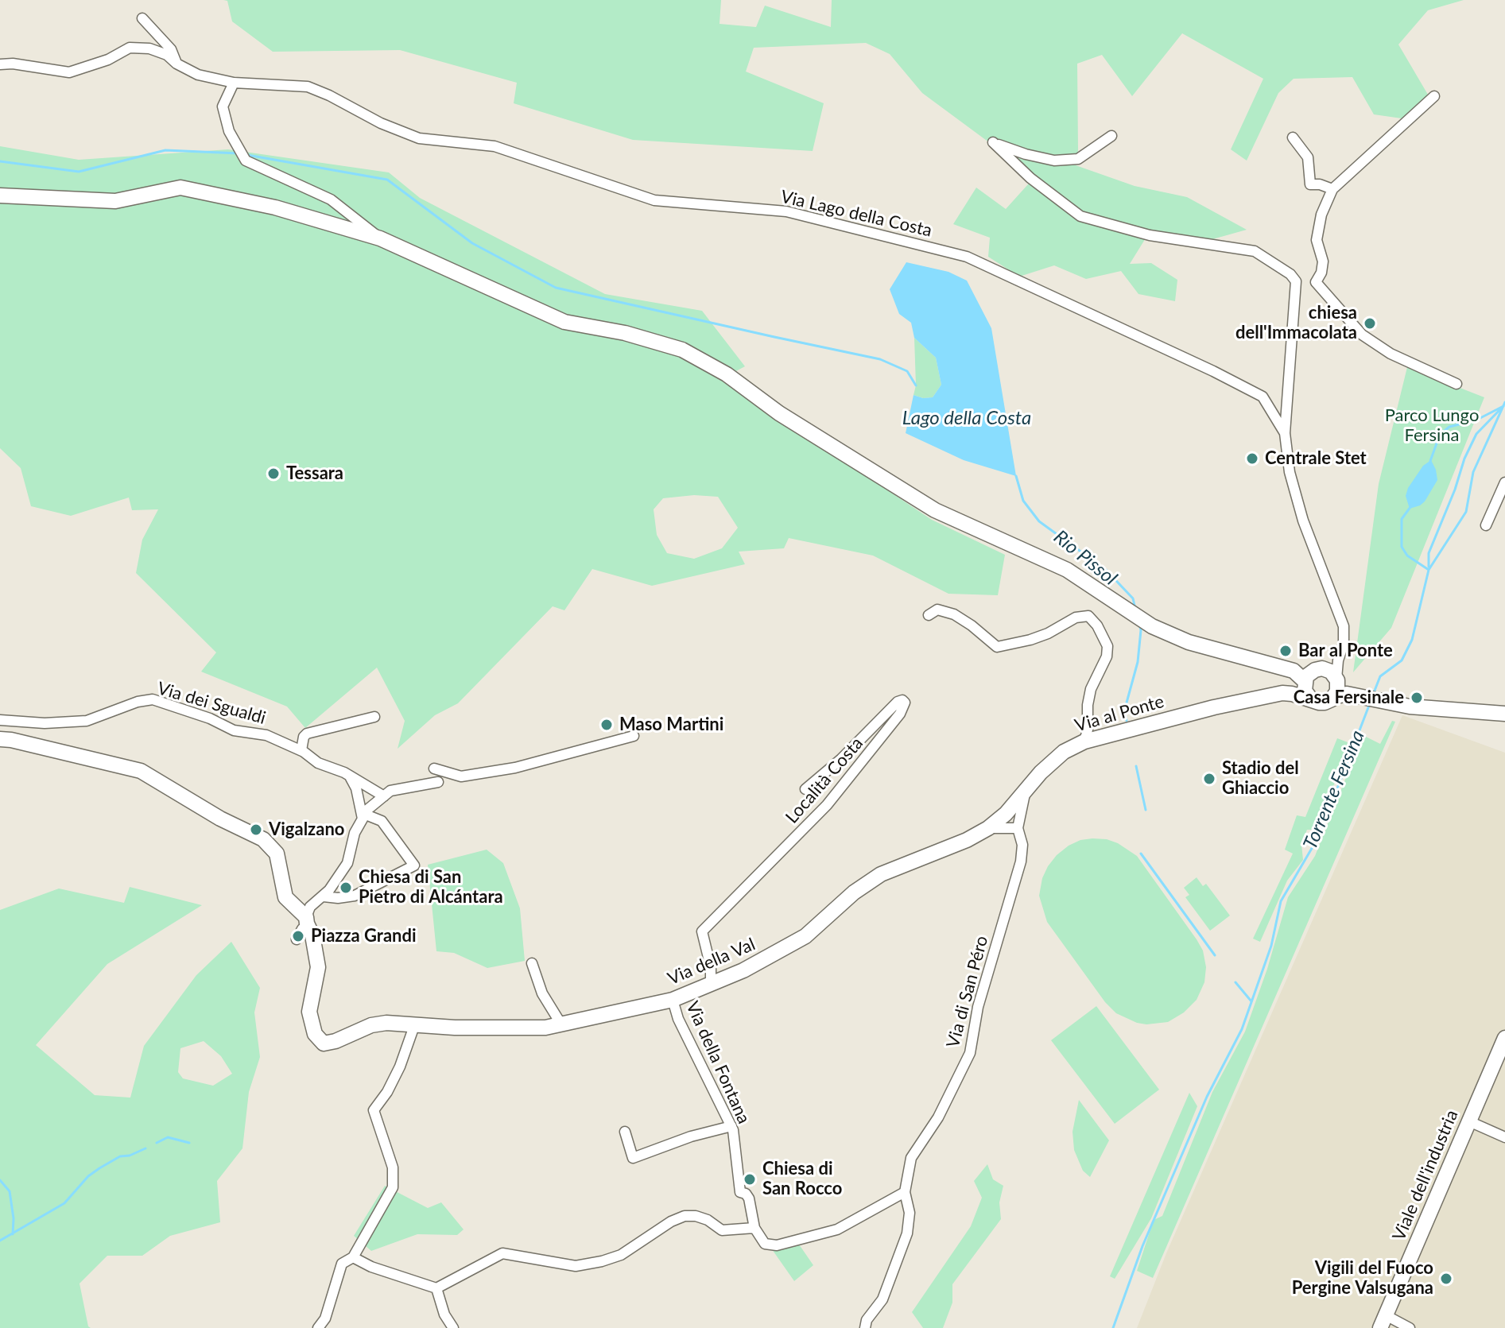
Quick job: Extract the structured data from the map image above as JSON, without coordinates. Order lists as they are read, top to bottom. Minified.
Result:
{"streets":{"street":["Via Lago della Costa","Via dei Sgualdi","Via al Ponte","Località Costa","Via della Val","Via di San Péro","Via della Fontana","Viale dell'industria"]},"crossings":[["Via al Ponte","Via della Val"],["Via al Ponte","Via di San Péro"],["Località Costa","Via della Val"],["Via della Val","Via della Fontana"],["Via di San Péro","Via della Fontana"]],"water":["Lago della Costa","Rio Pissol","Torrente Fersina"],"parks":["Parco Lungo Fersina"],"places":["chiesa dell'Immacolata","Centrale Stet","Tessara","Bar al Ponte","Casa Fersinale","Maso Martini","Stadio del Ghiaccio","Vigalzano","Chiesa di San Pietro di Alcántara","Piazza Grandi","Chiesa di San Rocco","Vigili del Fuoco Pergine Valsugana"]}
